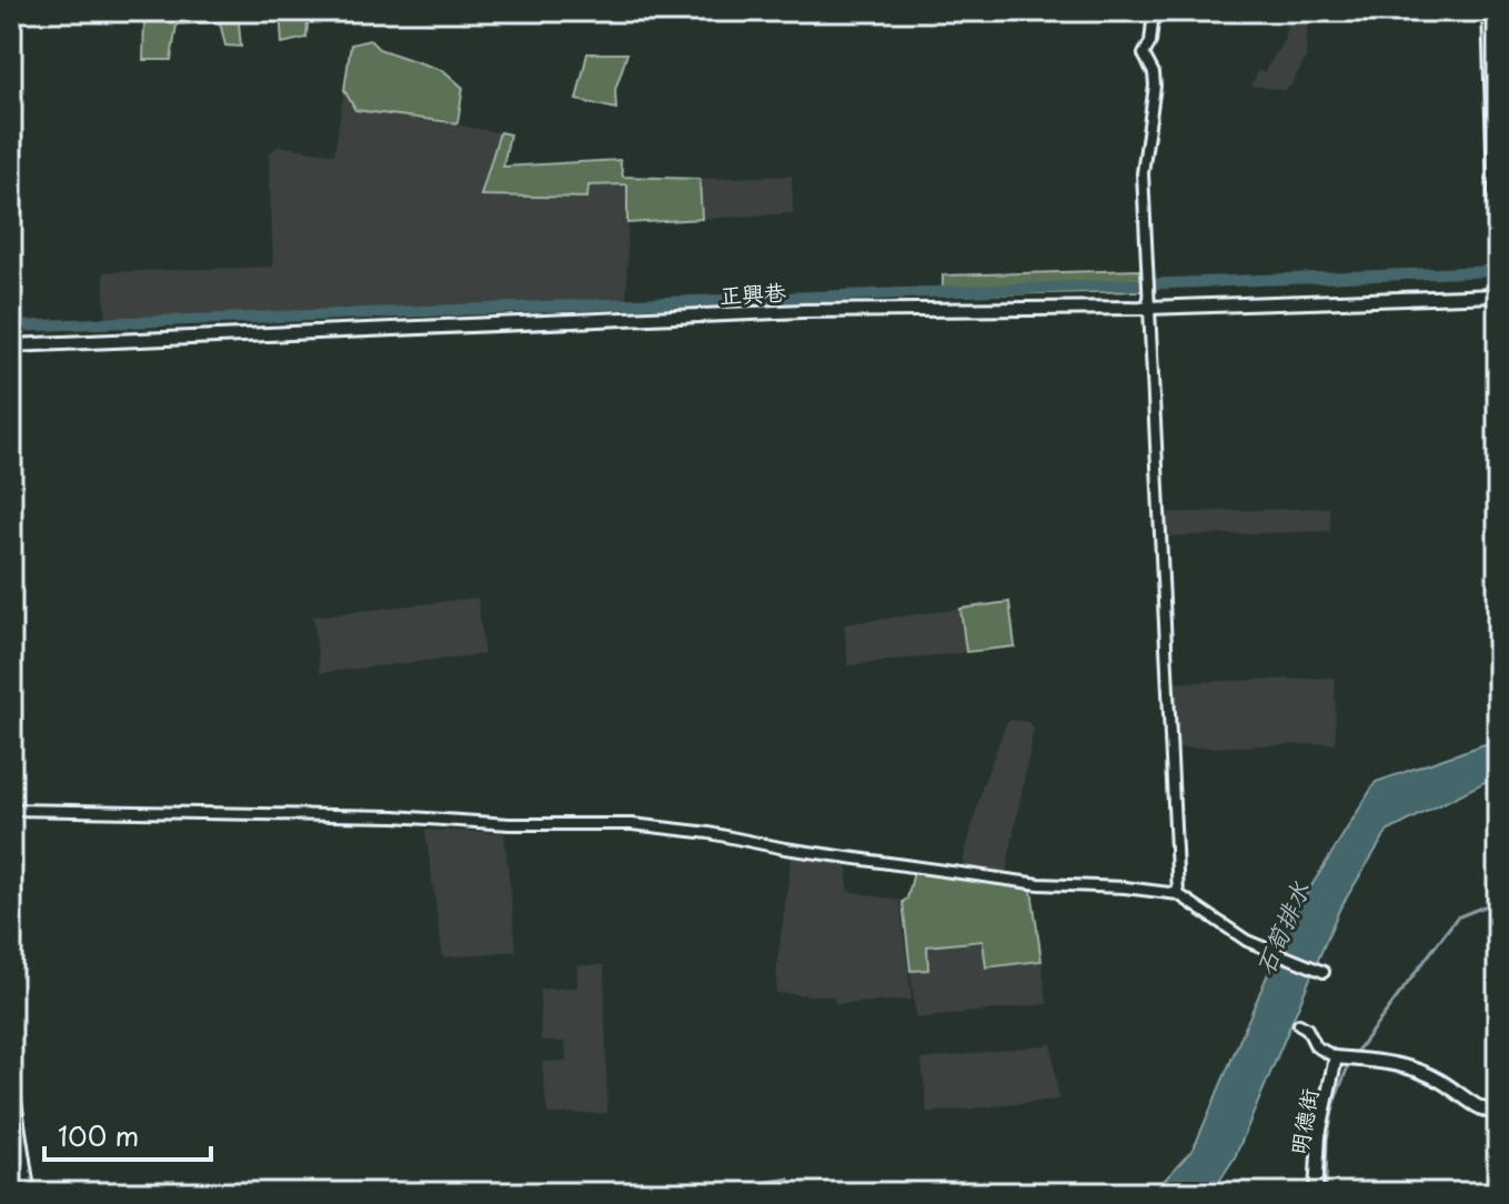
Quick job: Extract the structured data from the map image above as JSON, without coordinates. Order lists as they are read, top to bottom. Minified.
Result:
{"streets":{"street":["正興巷","明德街"]},"water":["石筍排水"],"scale_bar":"100 m"}
